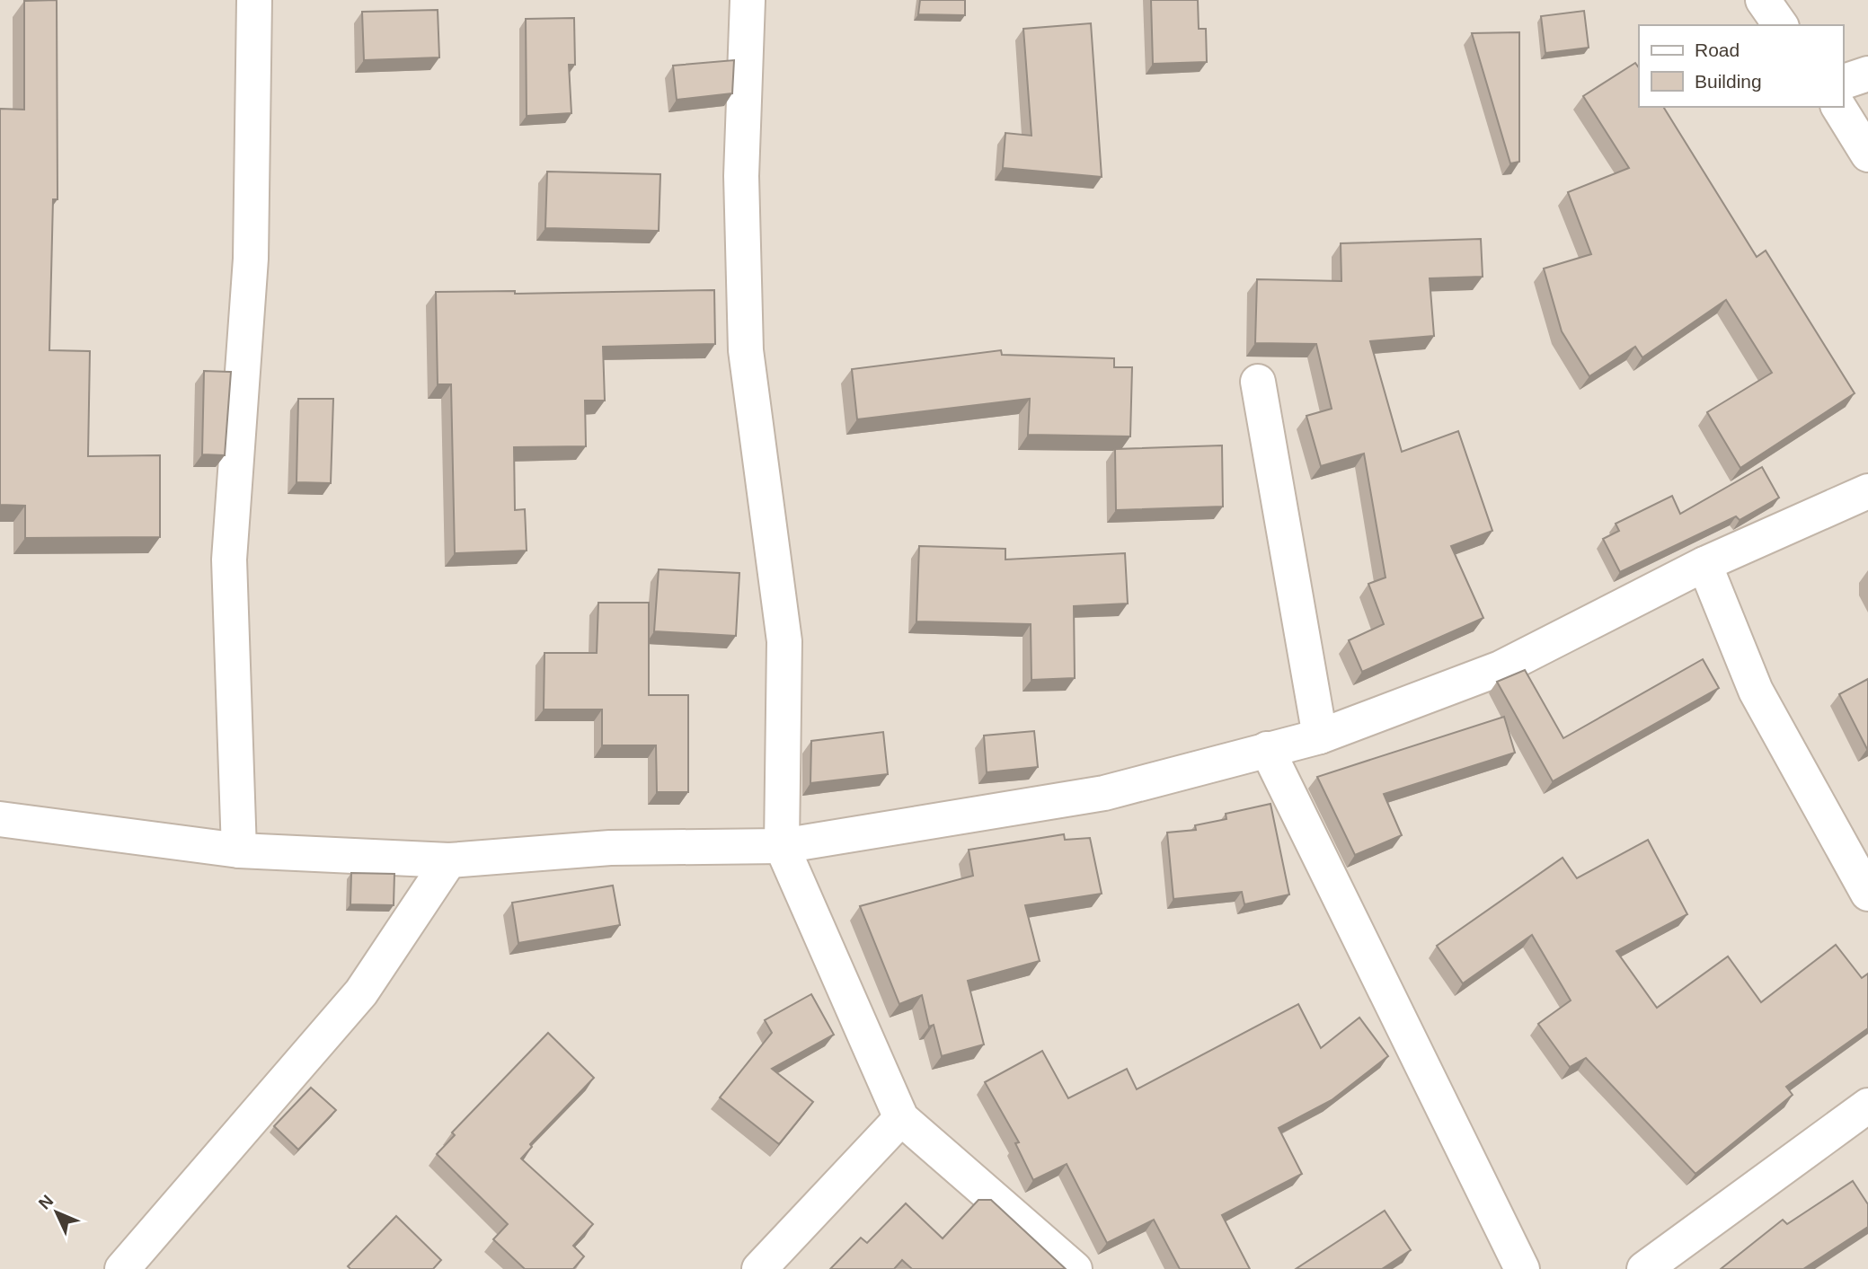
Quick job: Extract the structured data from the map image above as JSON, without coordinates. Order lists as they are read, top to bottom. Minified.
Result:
{"legend":["Road","Building"],"north":"top left"}
